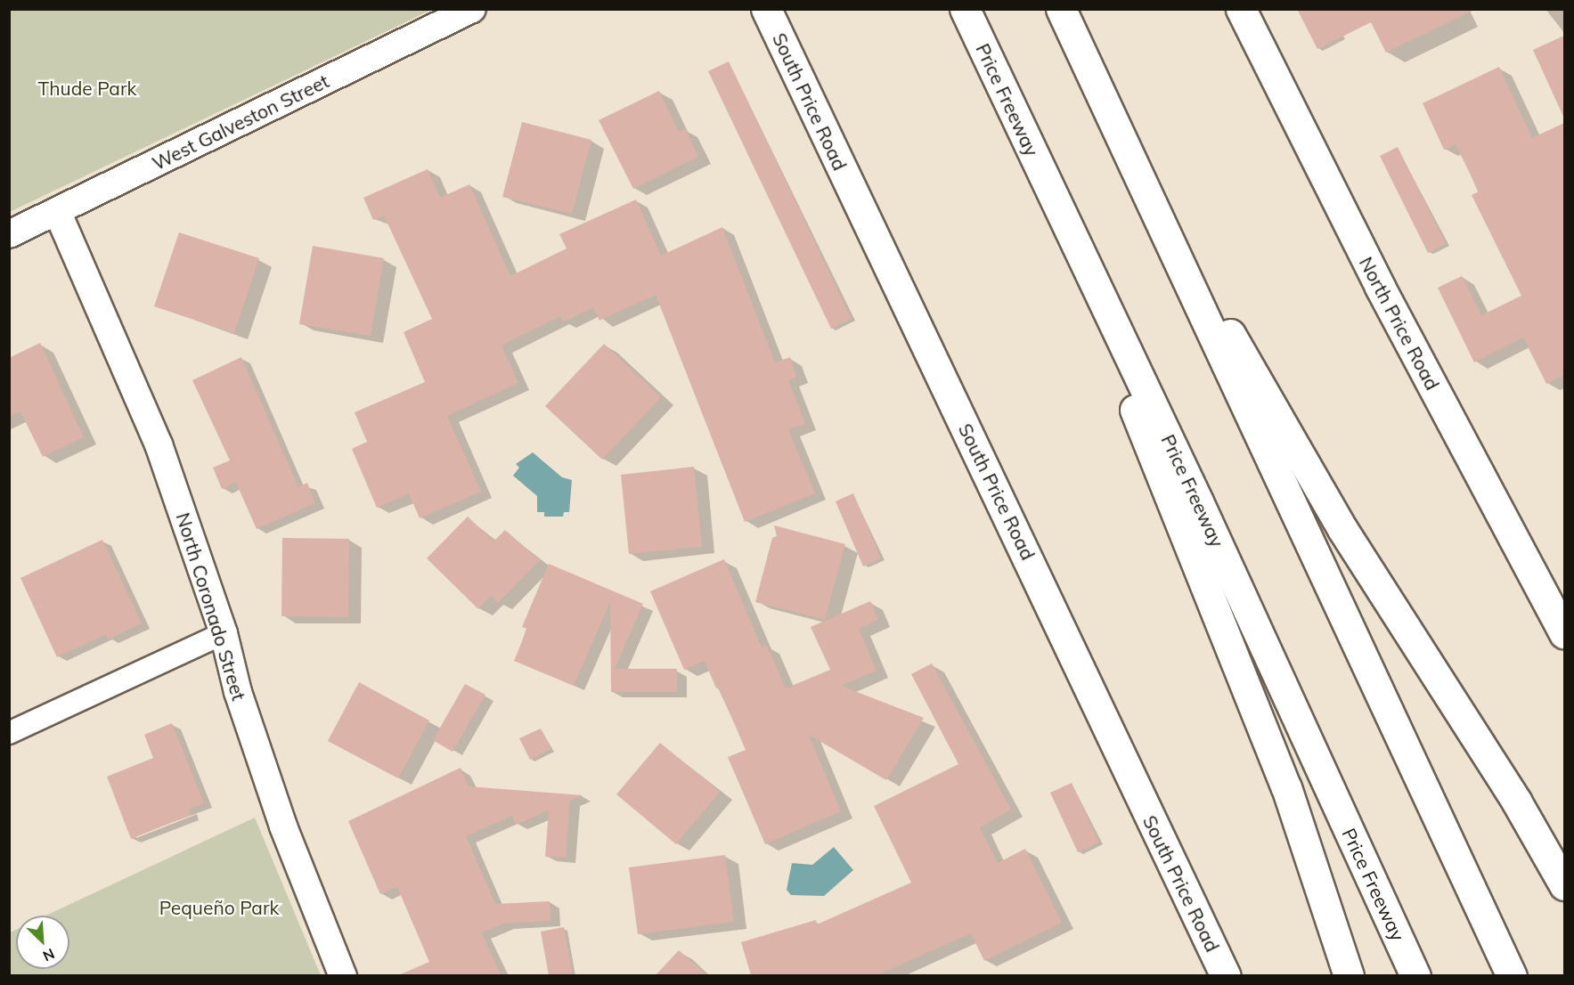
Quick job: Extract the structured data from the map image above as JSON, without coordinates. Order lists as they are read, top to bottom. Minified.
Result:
{"streets":{"main road":["Price Freeway","South Price Road","North Price Road"],"street":["West Galveston Street","North Coronado Street"]},"crossings":[["West Galveston Street","North Coronado Street"]],"parks":["Thude Park","Pequeño Park"],"north":"bottom right"}
